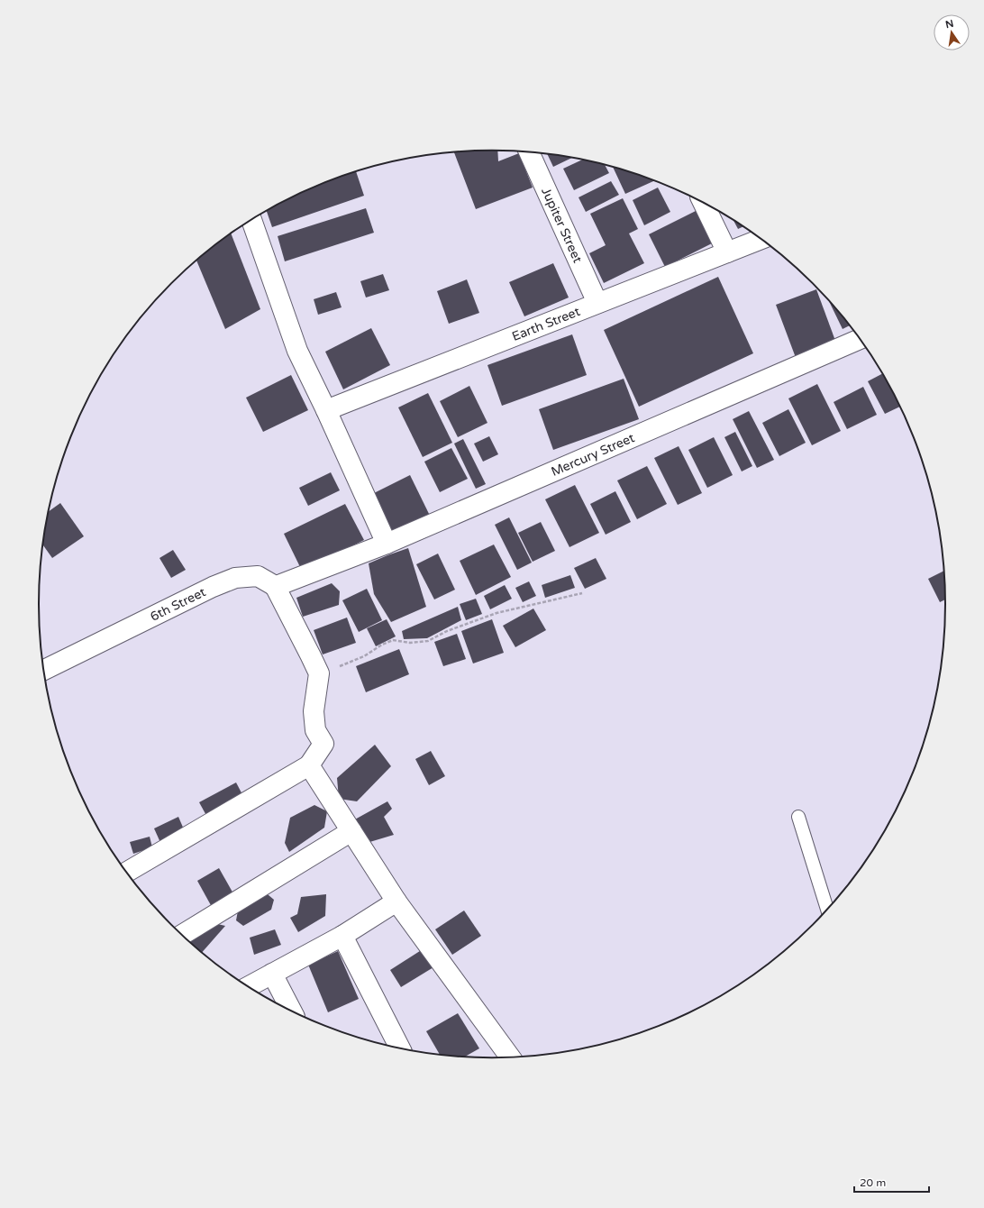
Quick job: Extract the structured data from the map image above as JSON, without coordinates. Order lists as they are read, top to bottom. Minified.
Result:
{"streets":{"street":["Jupiter Street","Earth Street","Mercury Street","6th Street"]},"crossings":[["Jupiter Street","Earth Street"],["Mercury Street","6th Street"]],"scale_bar":"20 m","north":"top"}
